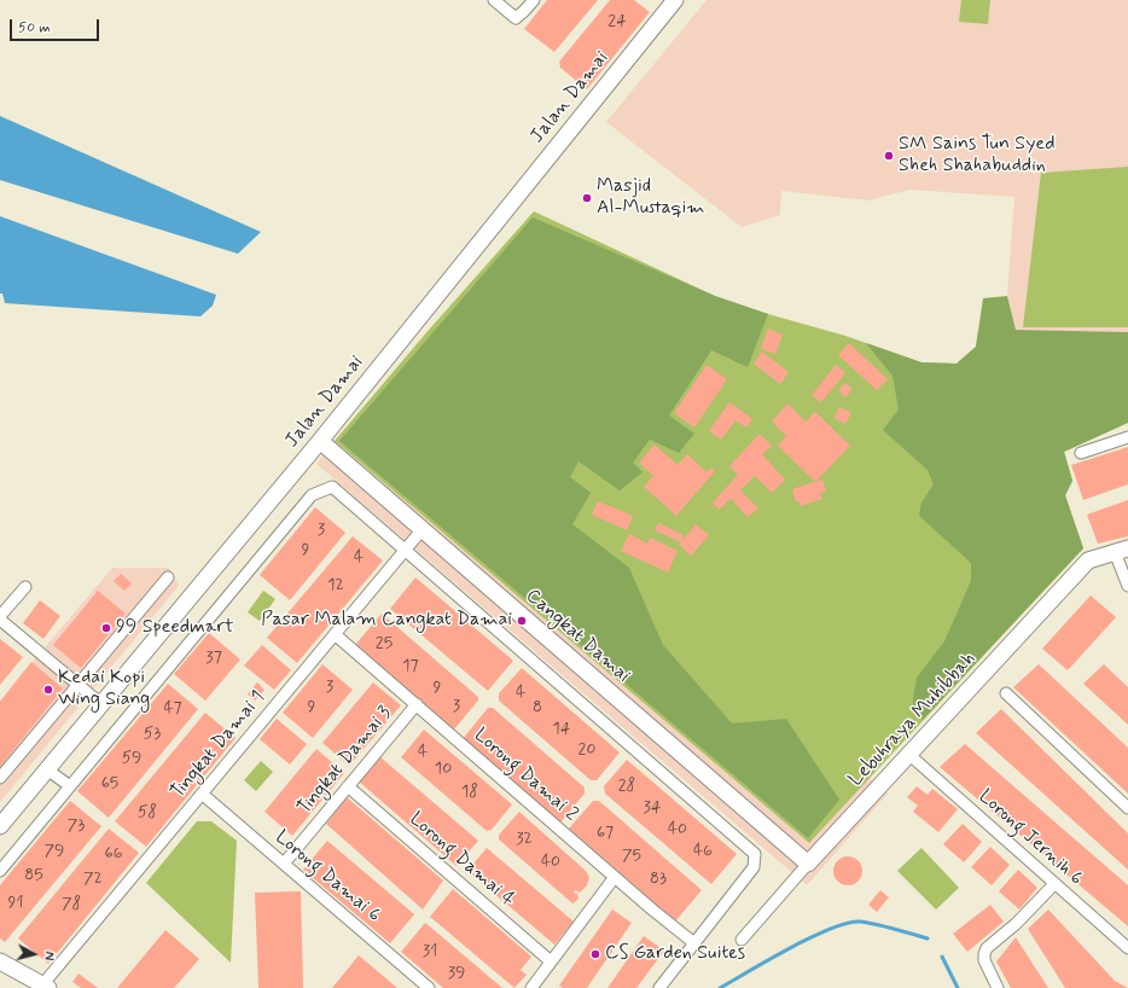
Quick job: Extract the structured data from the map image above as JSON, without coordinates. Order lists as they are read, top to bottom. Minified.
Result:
{"streets":{"street":["Jalan Damai","Cangkat Damai","Lebuhraya Muhibbah","Tingkat Damai 1","Tingkat Damai 3","Lorong Damai 2","Lorong Jernih 6","Lorong Damai 4","Lorong Damai 6"]},"crossings":[["Jalan Damai","Cangkat Damai"],["Cangkat Damai","Lebuhraya Muhibbah"],["Cangkat Damai","Tingkat Damai 1"],["Lebuhraya Muhibbah","Lorong Jernih 6"],["Tingkat Damai 1","Lorong Damai 2"],["Tingkat Damai 1","Lorong Damai 6"],["Tingkat Damai 3","Lorong Damai 2"],["Tingkat Damai 3","Lorong Damai 4"],["Tingkat Damai 3","Lorong Damai 6"]],"places":["SM Sains Tun Syed Sheh Shahabuddin","Masjid Al-Mustaqim","Pasar Malam Cangkat Damai","99 Speedmart","Kedai Kopi Wing Siang","CS Garden Suites"],"house_numbers":["24","3","9","4","12","25","37","17","3","9","4","3","9","8","47","14","53","20","4","59","10","65","28","18","34","58","73","40","67","32","79","46","66","75","40","85","72","83","91","78","31","39"],"scale_bar":"50 m","north":"right"}
